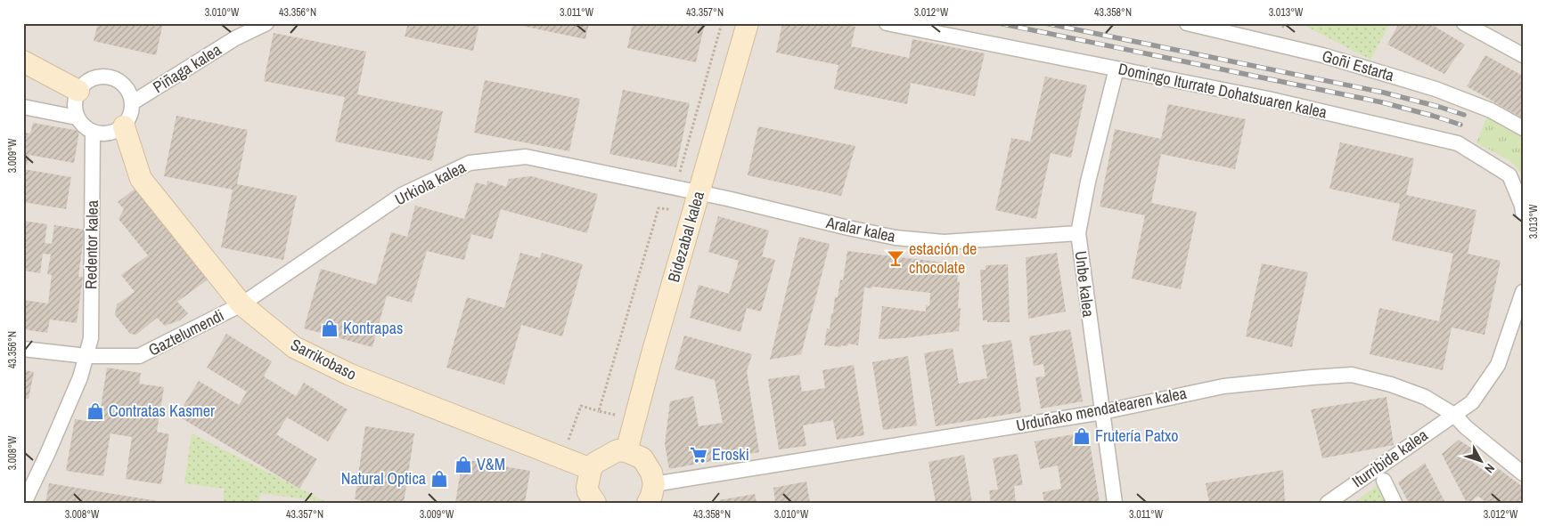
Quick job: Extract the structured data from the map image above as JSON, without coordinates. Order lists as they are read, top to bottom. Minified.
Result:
{"streets":{"street":["Goñi Estarta","Piñaga kalea","Domingo Iturrate Dohatsuaren kalea","Urkiola kalea","Aralar kalea","Bidezabal kalea","Redentor kalea","Unbe kalea","Gaztelumendi","Sarrikobaso","Urduñako mendatearen kalea","Iturribide kalea"]},"crossings":[["Piñaga kalea","Redentor kalea"],["Piñaga kalea","Sarrikobaso"],["Domingo Iturrate Dohatsuaren kalea","Unbe kalea"],["Urkiola kalea","Aralar kalea"],["Urkiola kalea","Bidezabal kalea"],["Urkiola kalea","Gaztelumendi"],["Urkiola kalea","Sarrikobaso"],["Aralar kalea","Bidezabal kalea"],["Aralar kalea","Unbe kalea"],["Redentor kalea","Gaztelumendi"],["Redentor kalea","Sarrikobaso"],["Unbe kalea","Urduñako mendatearen kalea"],["Gaztelumendi","Sarrikobaso"],["Urduñako mendatearen kalea","Iturribide kalea"]],"places":{"bar":["estación de chocolate"],"shop":["Kontrapas","Contratas Kasmer","Frutería Patxo","V&M","Natural Optica"],"supermarket":["Eroski"]},"north":"bottom right","coordinates":["3.010°W","43.356°N","3.011°W","43.357°N","3.012°W","43.358°N","3.013°W","3.009°W","3.008°W"]}
